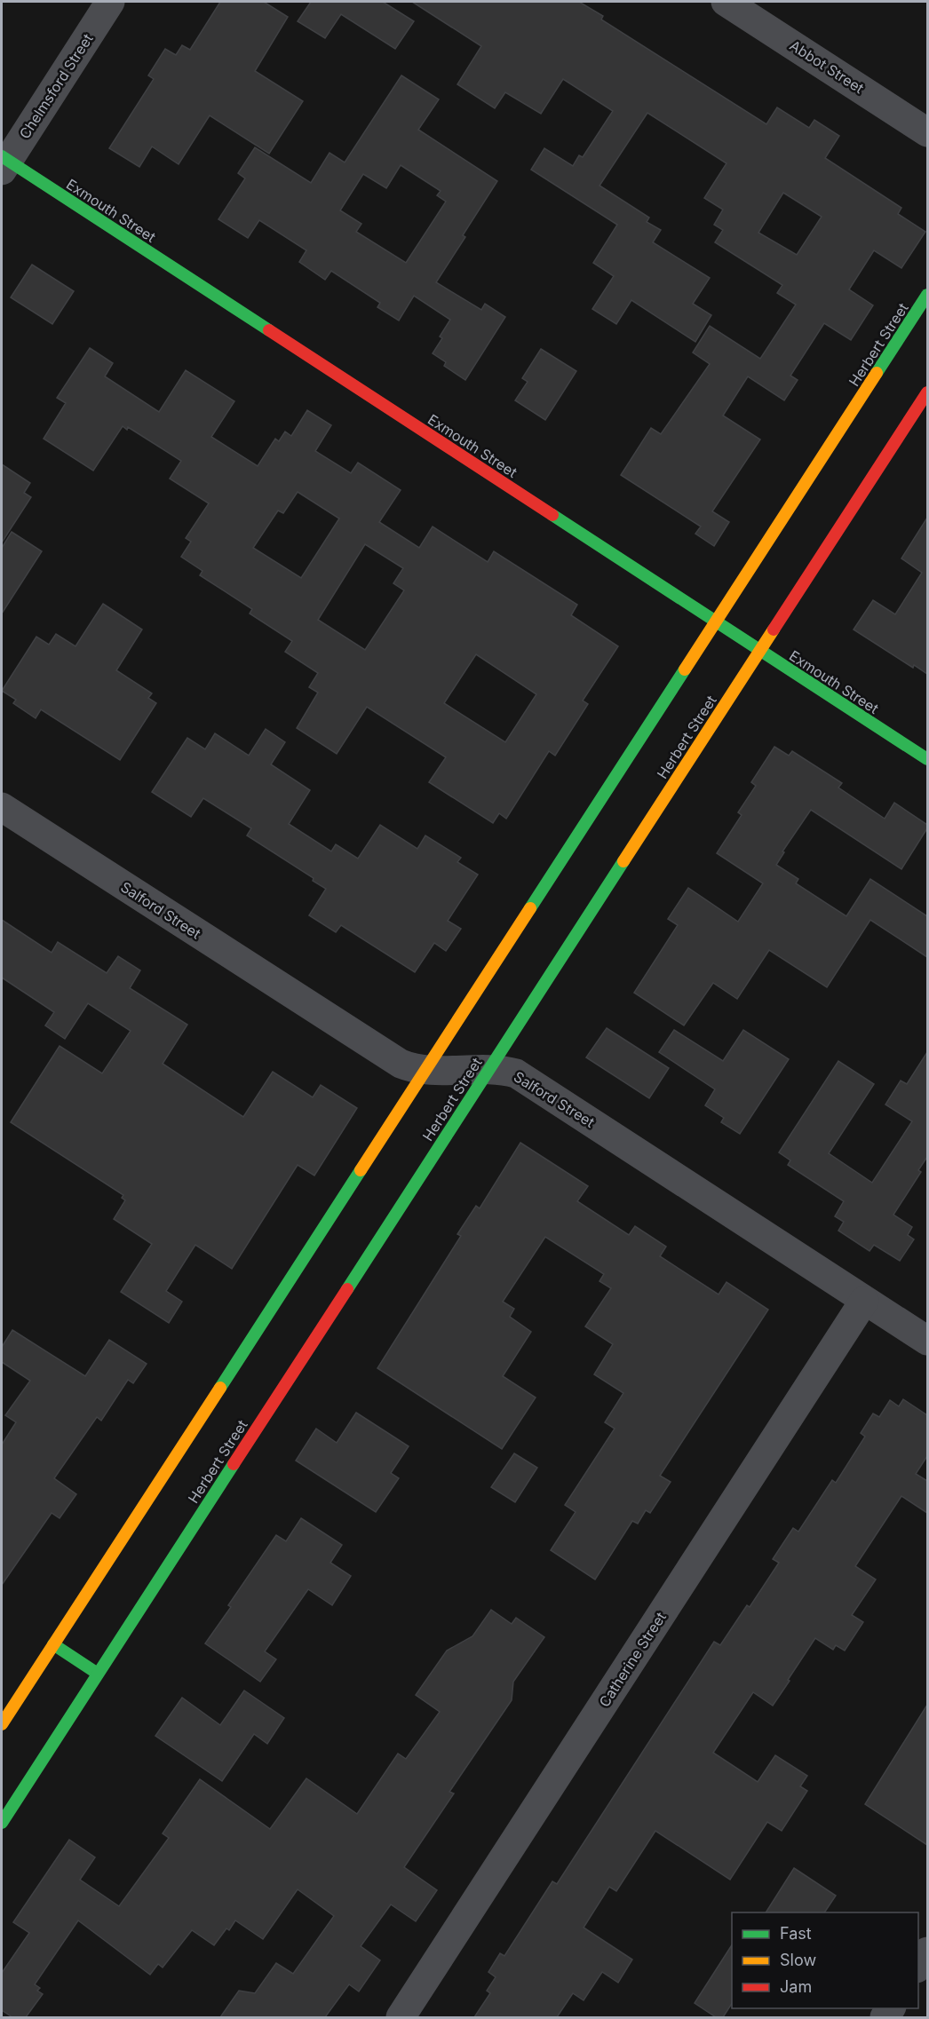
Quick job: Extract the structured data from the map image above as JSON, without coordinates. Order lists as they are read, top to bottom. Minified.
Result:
{"streets":{"street":["Abbot Street","Chelmsford Street","Exmouth Street","Herbert Street","Salford Street","Catherine Street"]},"crossings":[["Chelmsford Street","Exmouth Street"],["Exmouth Street","Herbert Street"],["Herbert Street","Salford Street"],["Salford Street","Catherine Street"]],"legend":["Fast","Slow","Jam"]}
